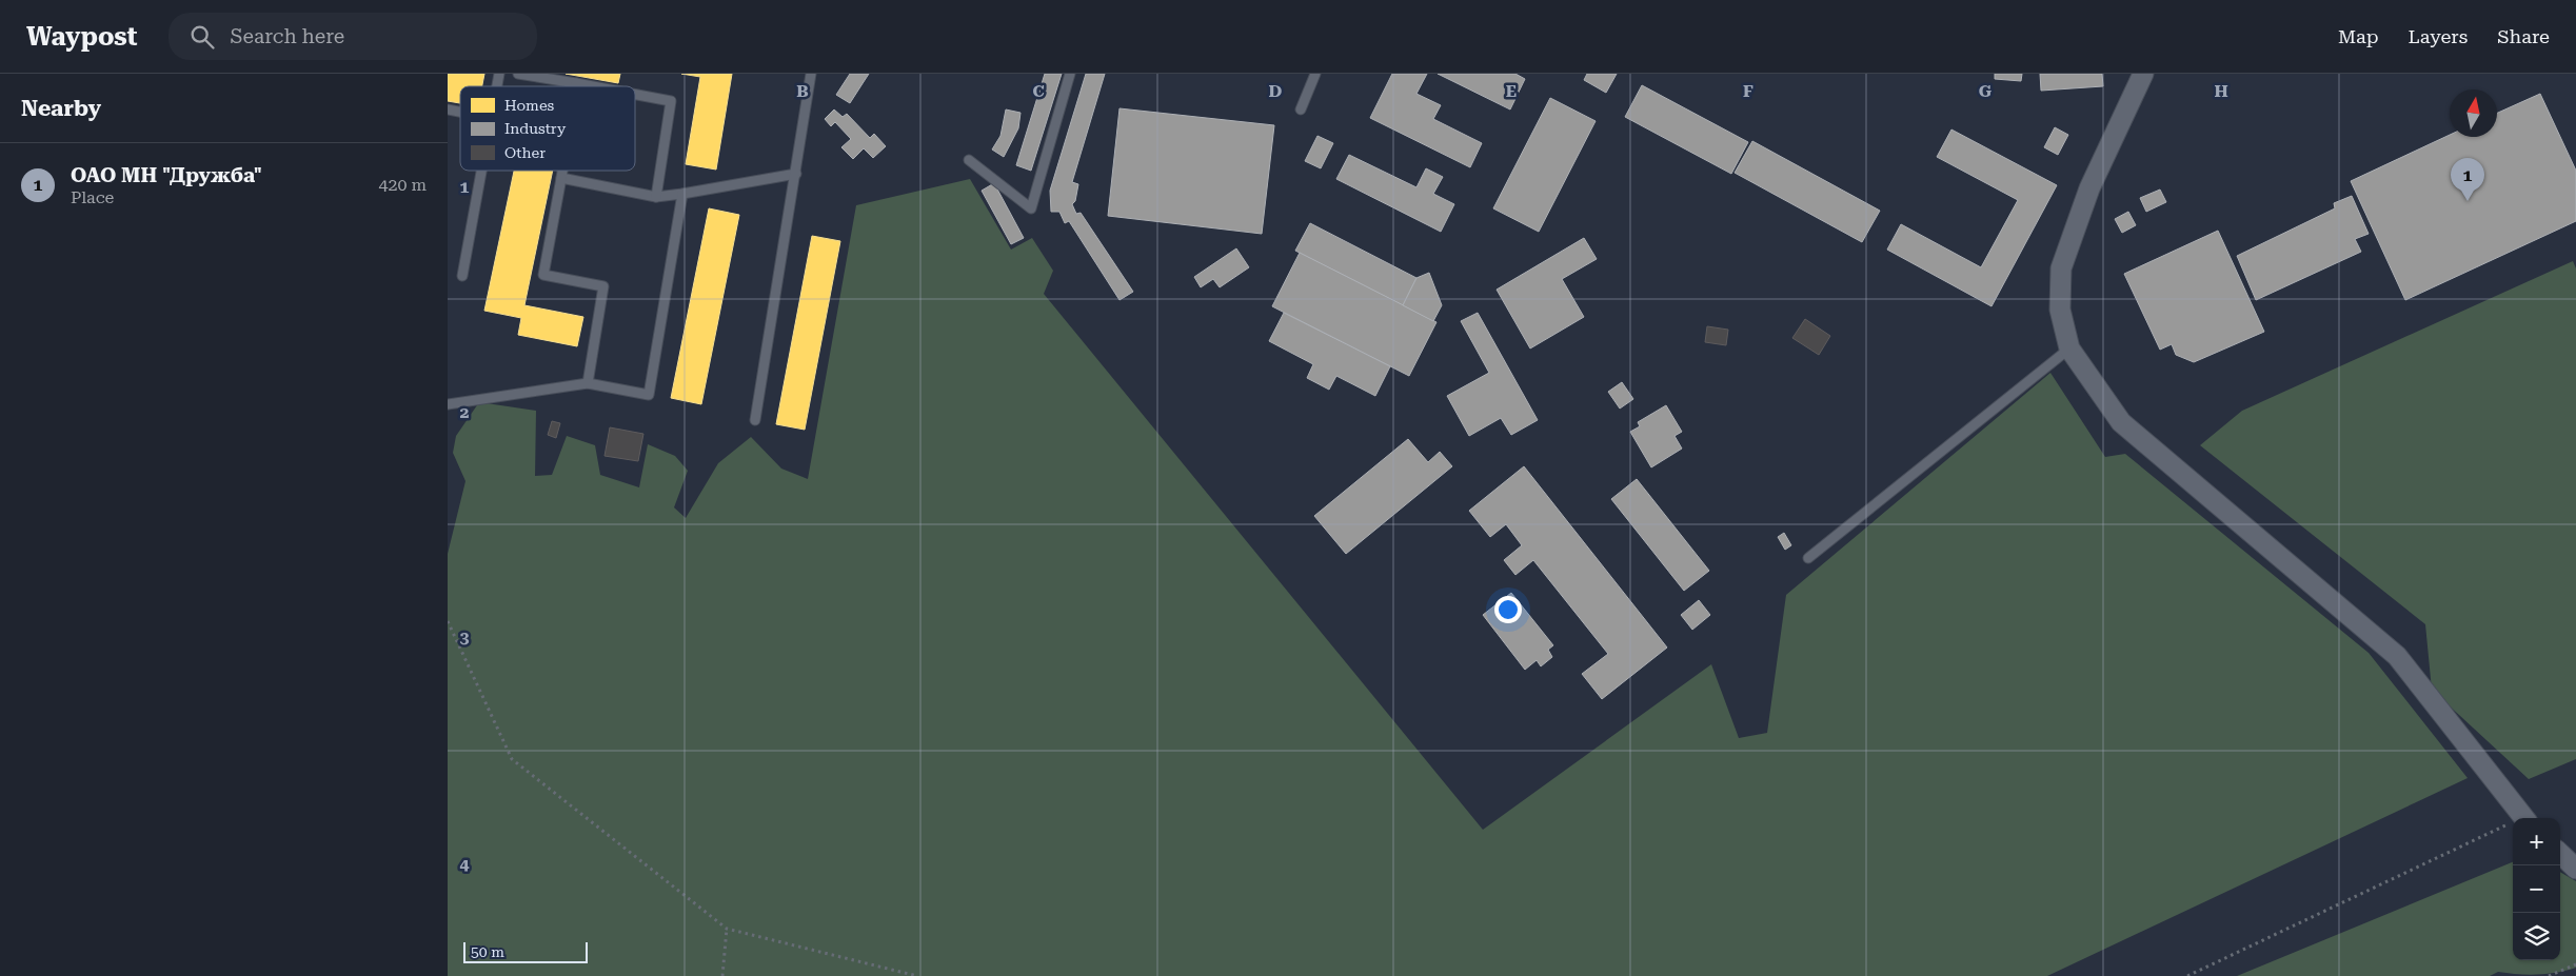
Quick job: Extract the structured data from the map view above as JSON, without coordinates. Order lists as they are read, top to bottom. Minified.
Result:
{"legend":["Homes","Industry","Other"],"scale_bar":"50 m","north":"top","page":{"header":"Waypost","search":"Search here","nav":["Map","Layers","Share"],"heading":"Nearby","list":[{"mark":"1","name":"ОАО МН \"Дружба\"","note":"Place","value":"420 m"}],"pins":"1","map_buttons":["+","−"],"scale":"50 m"},"grid":{"columns":["B","C","D","E","F","G","H"],"rows":["1","2","3","4"]}}
